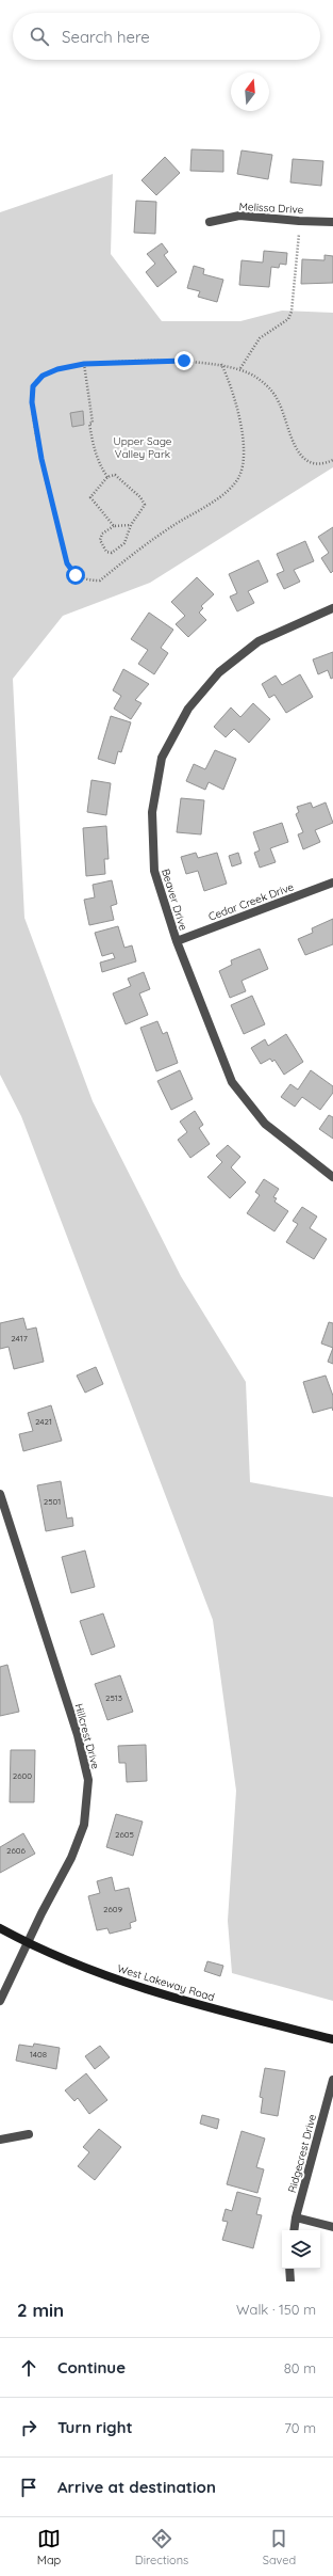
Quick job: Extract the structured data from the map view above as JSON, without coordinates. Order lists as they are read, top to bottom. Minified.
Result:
{"streets":{"street":["Melissa Drive","Beaver Drive","Cedar Creek Drive","Hillcrest Drive","West Lakeway Road","Ridgecrest Drive"]},"crossings":[["Beaver Drive","Cedar Creek Drive"],["Hillcrest Drive","West Lakeway Road"]],"parks":["Upper Sage Valley Park"],"house_numbers":["2417","2421","2501","2513","2600","2605","2606","2609","1408"],"north":"top","page":{"search":"Search here","heading":["2 min","Walk · 150 m"],"list":[["Continue","80 m"],["Turn right","70 m"],"Arrive at destination"],"nav":["Map","Directions","Saved"]}}
